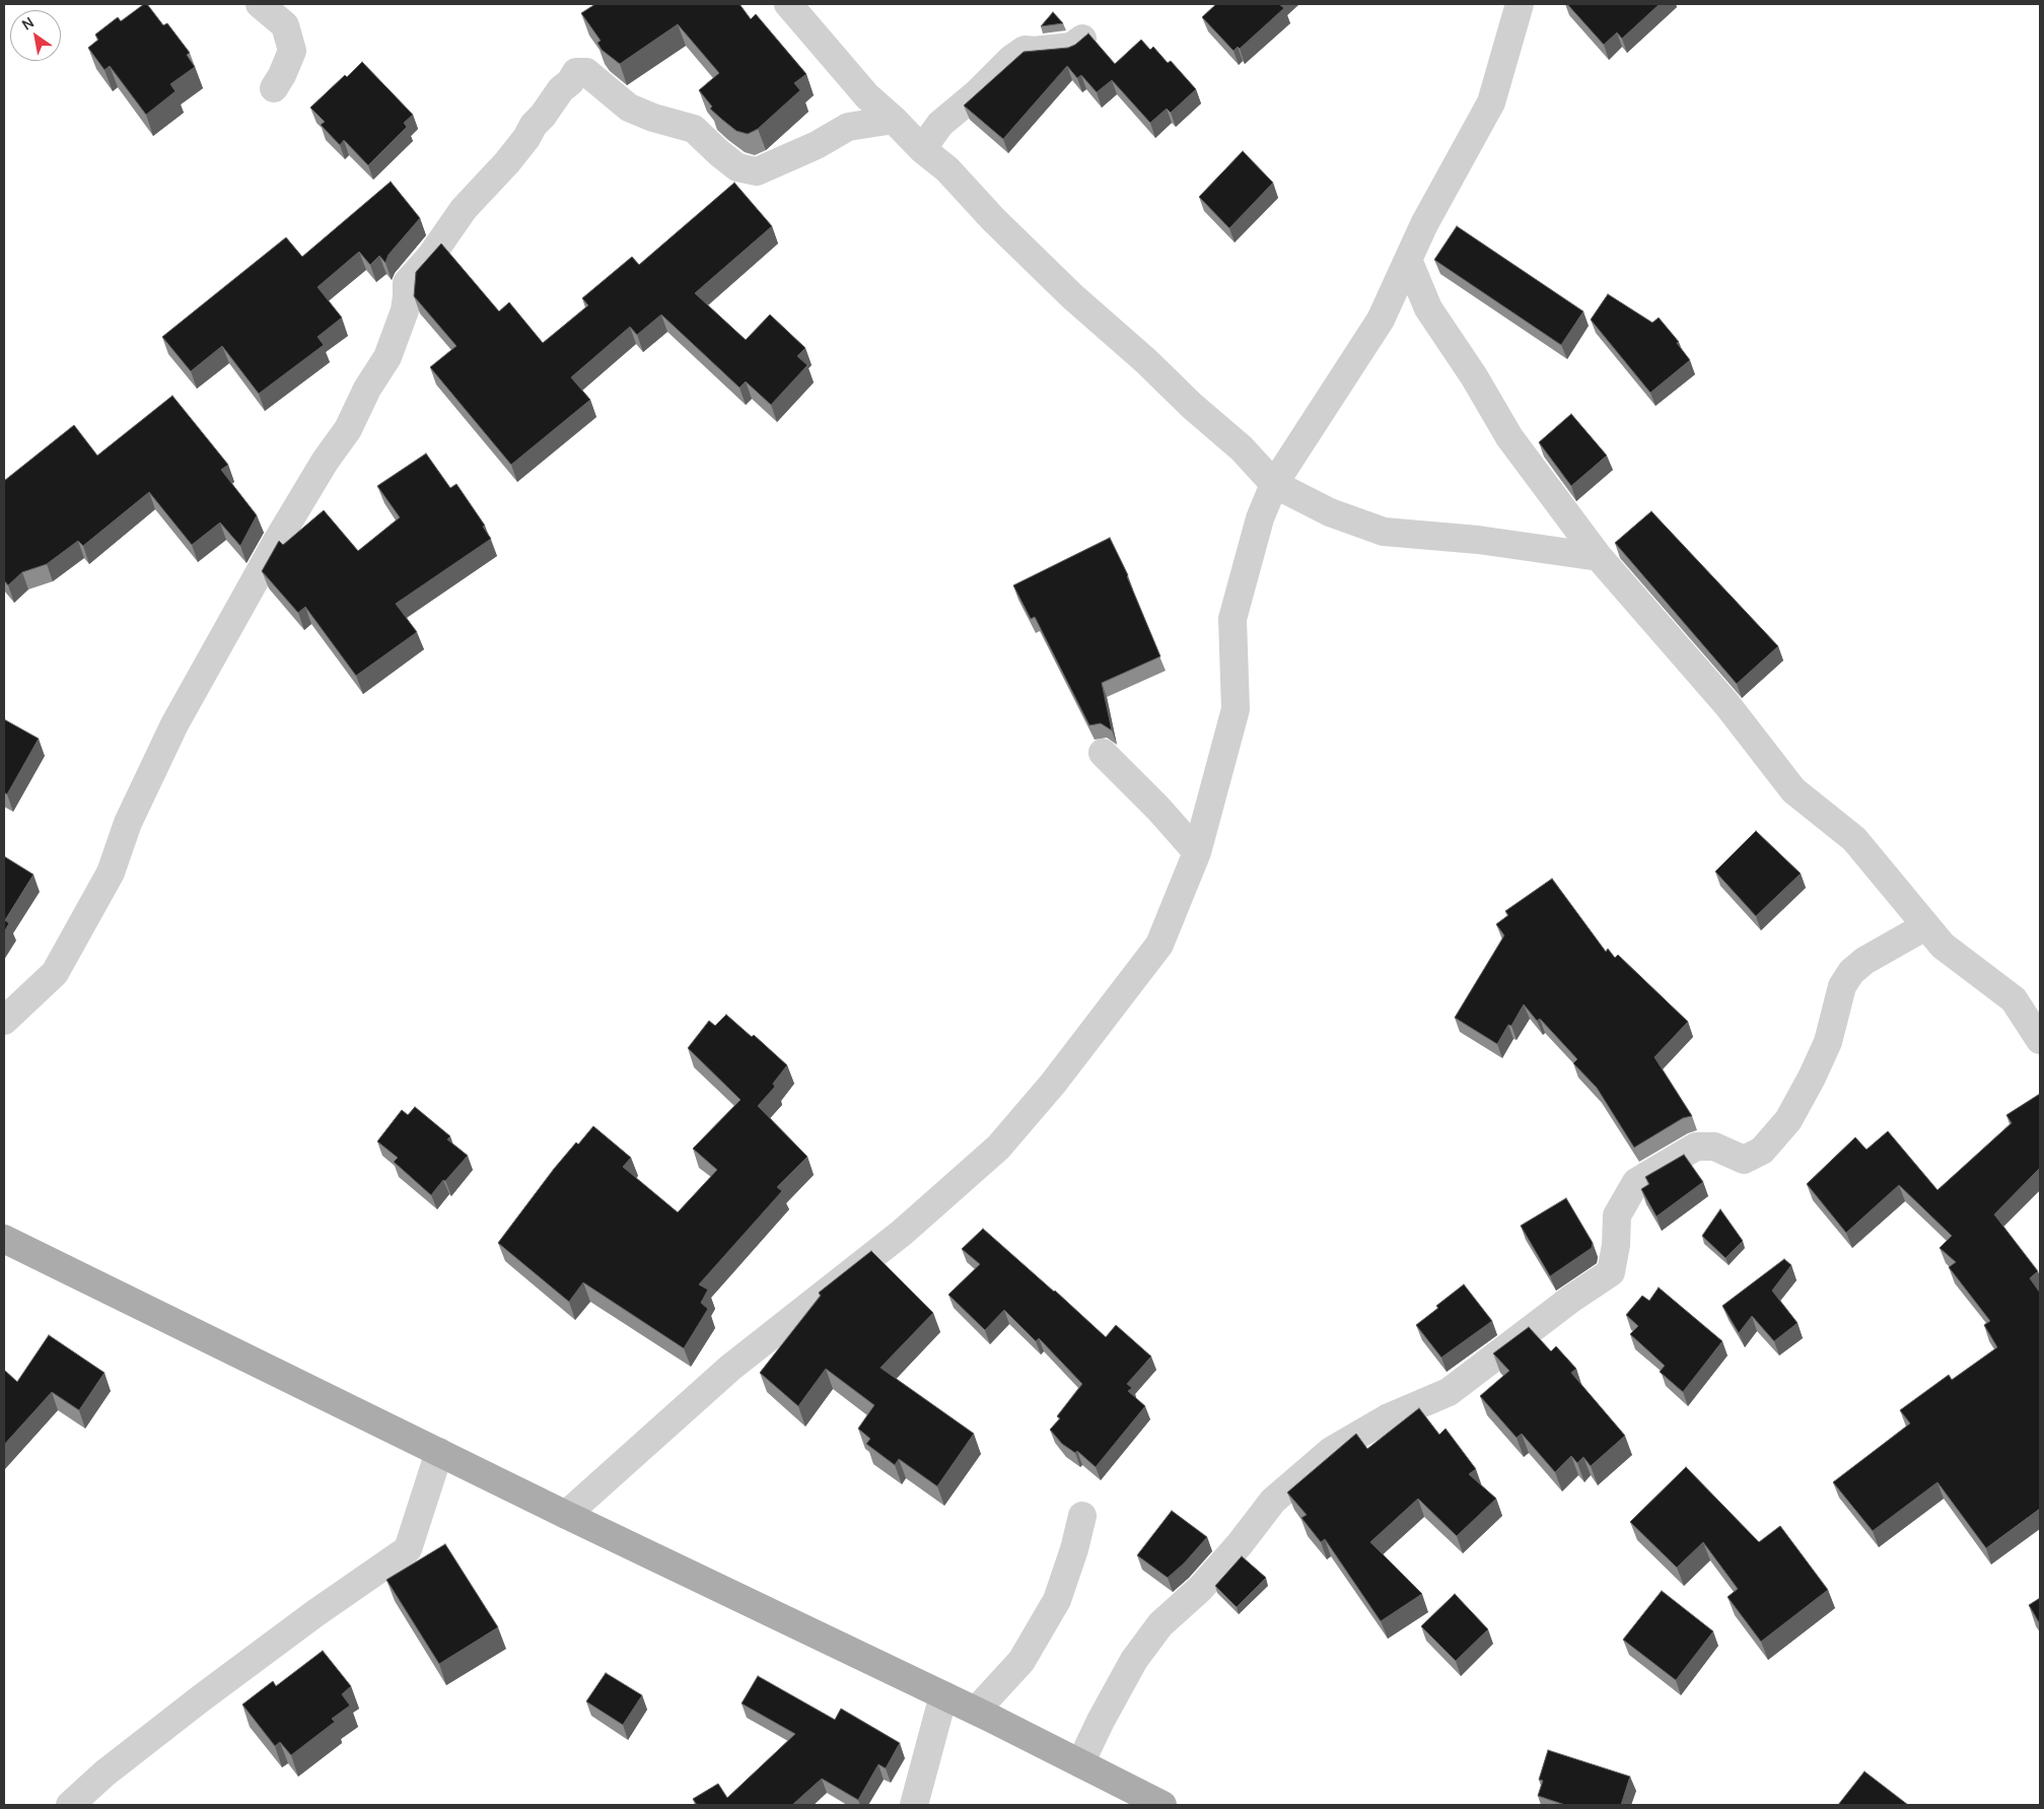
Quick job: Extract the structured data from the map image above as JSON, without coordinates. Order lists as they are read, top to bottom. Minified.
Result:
{"north":"top left"}
